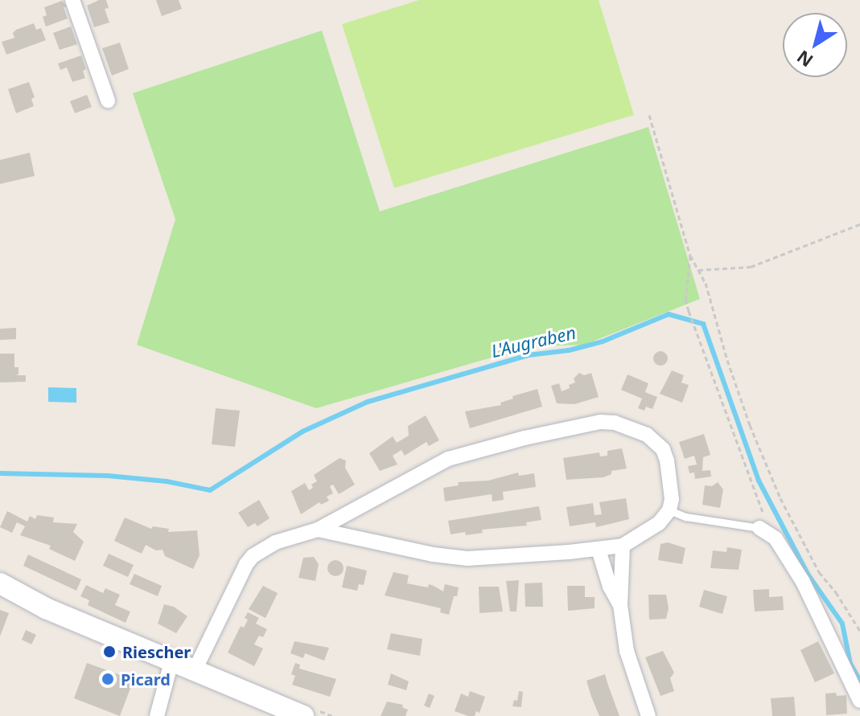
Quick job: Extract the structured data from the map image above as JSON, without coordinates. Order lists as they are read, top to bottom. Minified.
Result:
{"water":["L'Augraben"],"places":["Riescher","Picard"],"north":"bottom left"}
